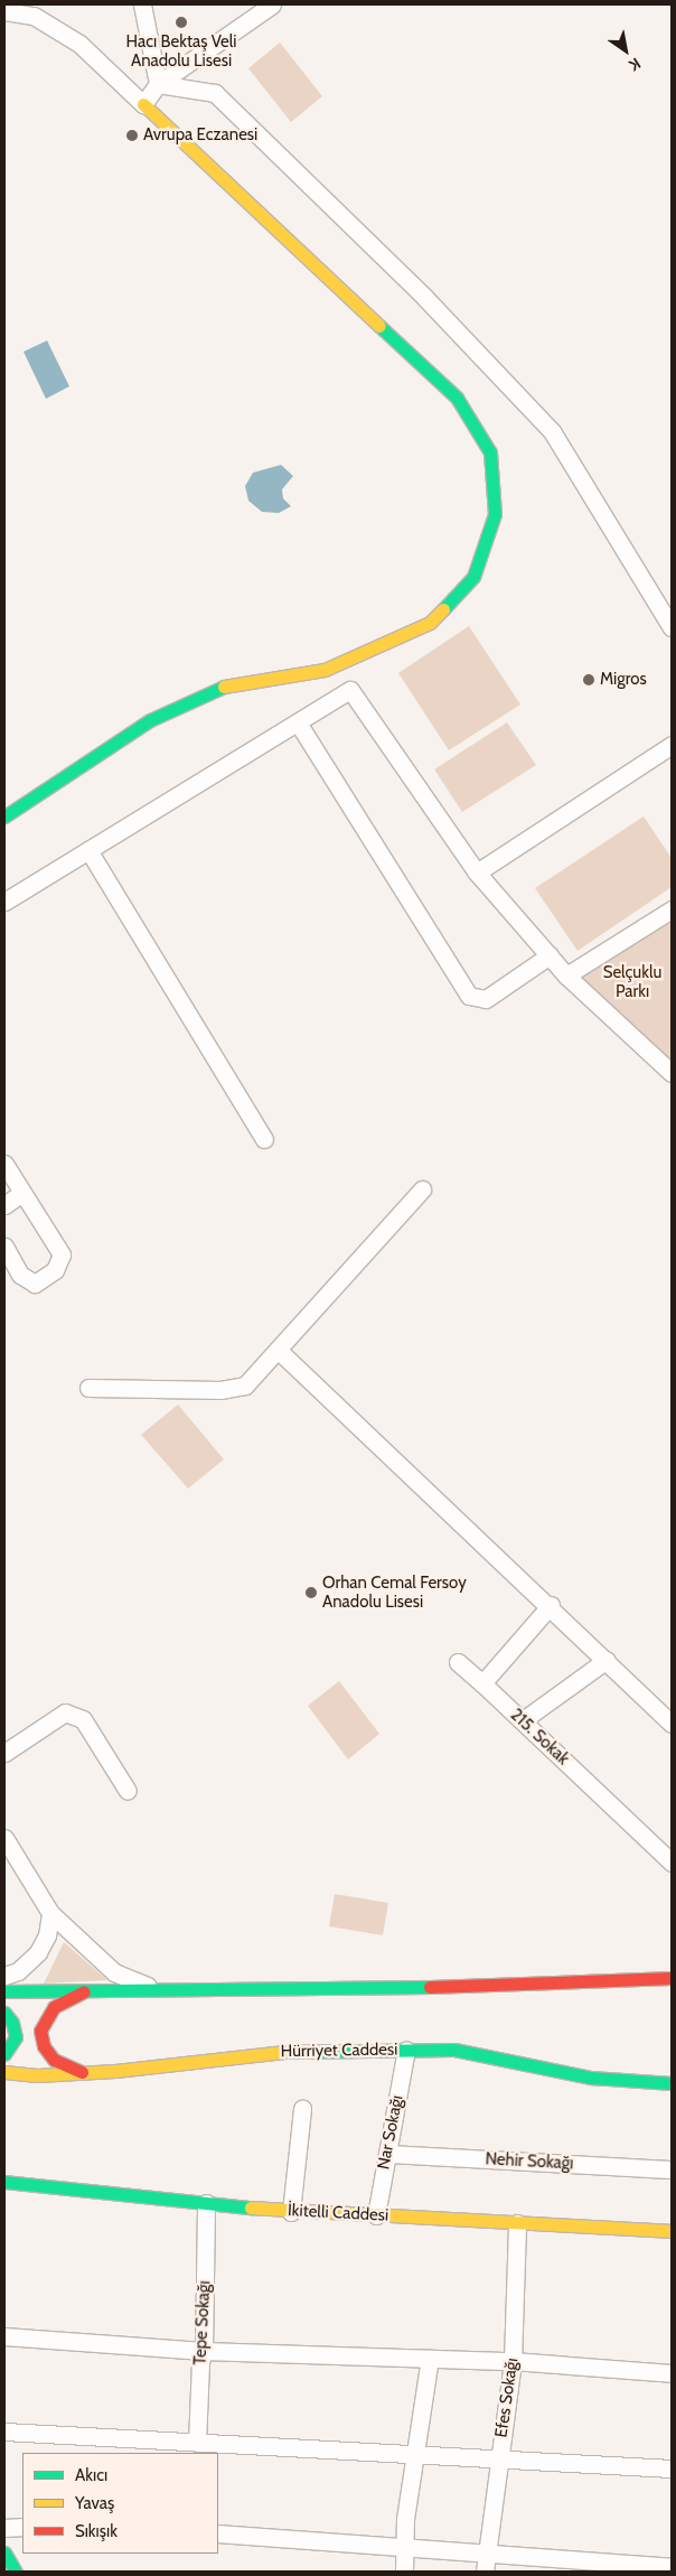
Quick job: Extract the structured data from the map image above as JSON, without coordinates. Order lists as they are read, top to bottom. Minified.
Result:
{"streets":{"main road":["Hürriyet Caddesi","İkitelli Caddesi"],"street":["215. Sokak","Nar Sokağı","Nehir Sokağı","Tepe Sokağı","Efes Sokağı"]},"crossings":[["Hürriyet Caddesi","Nar Sokağı"],["Nar Sokağı","Nehir Sokağı"],["Nar Sokağı","İkitelli Caddesi"],["İkitelli Caddesi","Tepe Sokağı"],["İkitelli Caddesi","Efes Sokağı"]],"parks":["Selçuklu Parkı"],"places":["Hacı Bektaş Veli Anadolu Lisesi","Avrupa Eczanesi","Migros","Orhan Cemal Fersoy Anadolu Lisesi"],"legend":["Akıcı","Yavaş","Sıkışık"],"north":"bottom right"}
